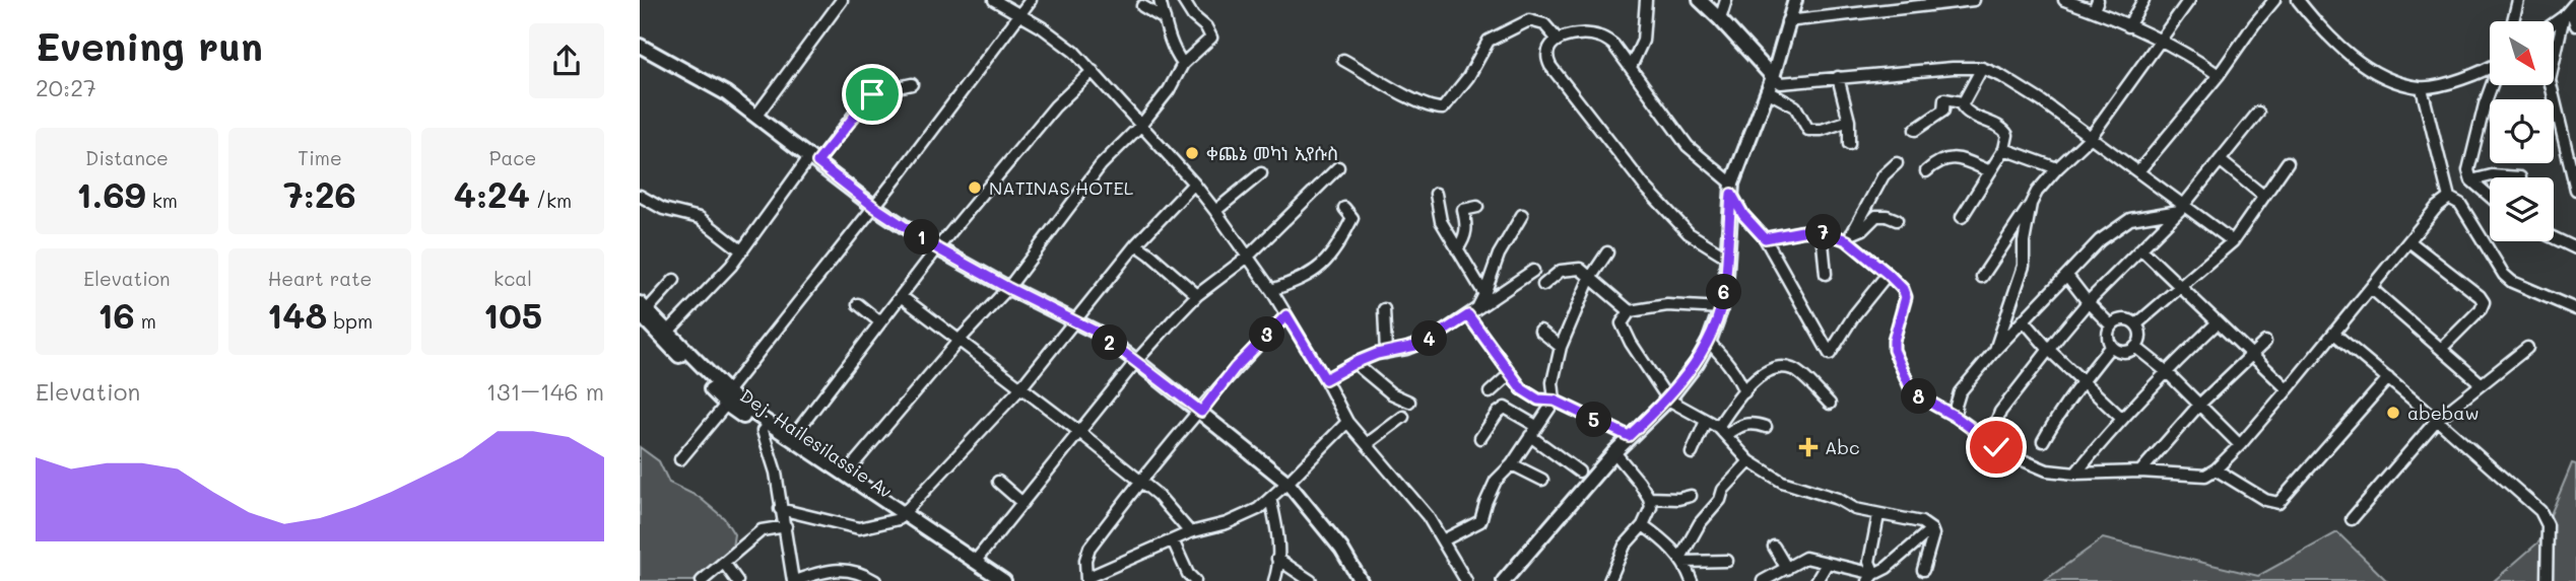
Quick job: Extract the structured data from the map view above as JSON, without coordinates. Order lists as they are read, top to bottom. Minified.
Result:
{"streets":{"main road":["Dej. Hailesilassie Av"]},"places":{"other":["ቀጨኔ መካነ ኢየሱስ","NATINAS HOTEL","abebaw"],"health":["Abc"]},"north":"bottom right","page":{"heading":["Evening run","20:27"],"stats":[["Distance","1.69 km"],["Time","7:26"],["Pace","4:24 /km"],["Elevation","16 m"],["Heart rate","148 bpm"],["kcal","105"]],"pins":["7","1","6","3","4","2","8","5"],"chart":["Elevation","131–146 m"]}}
